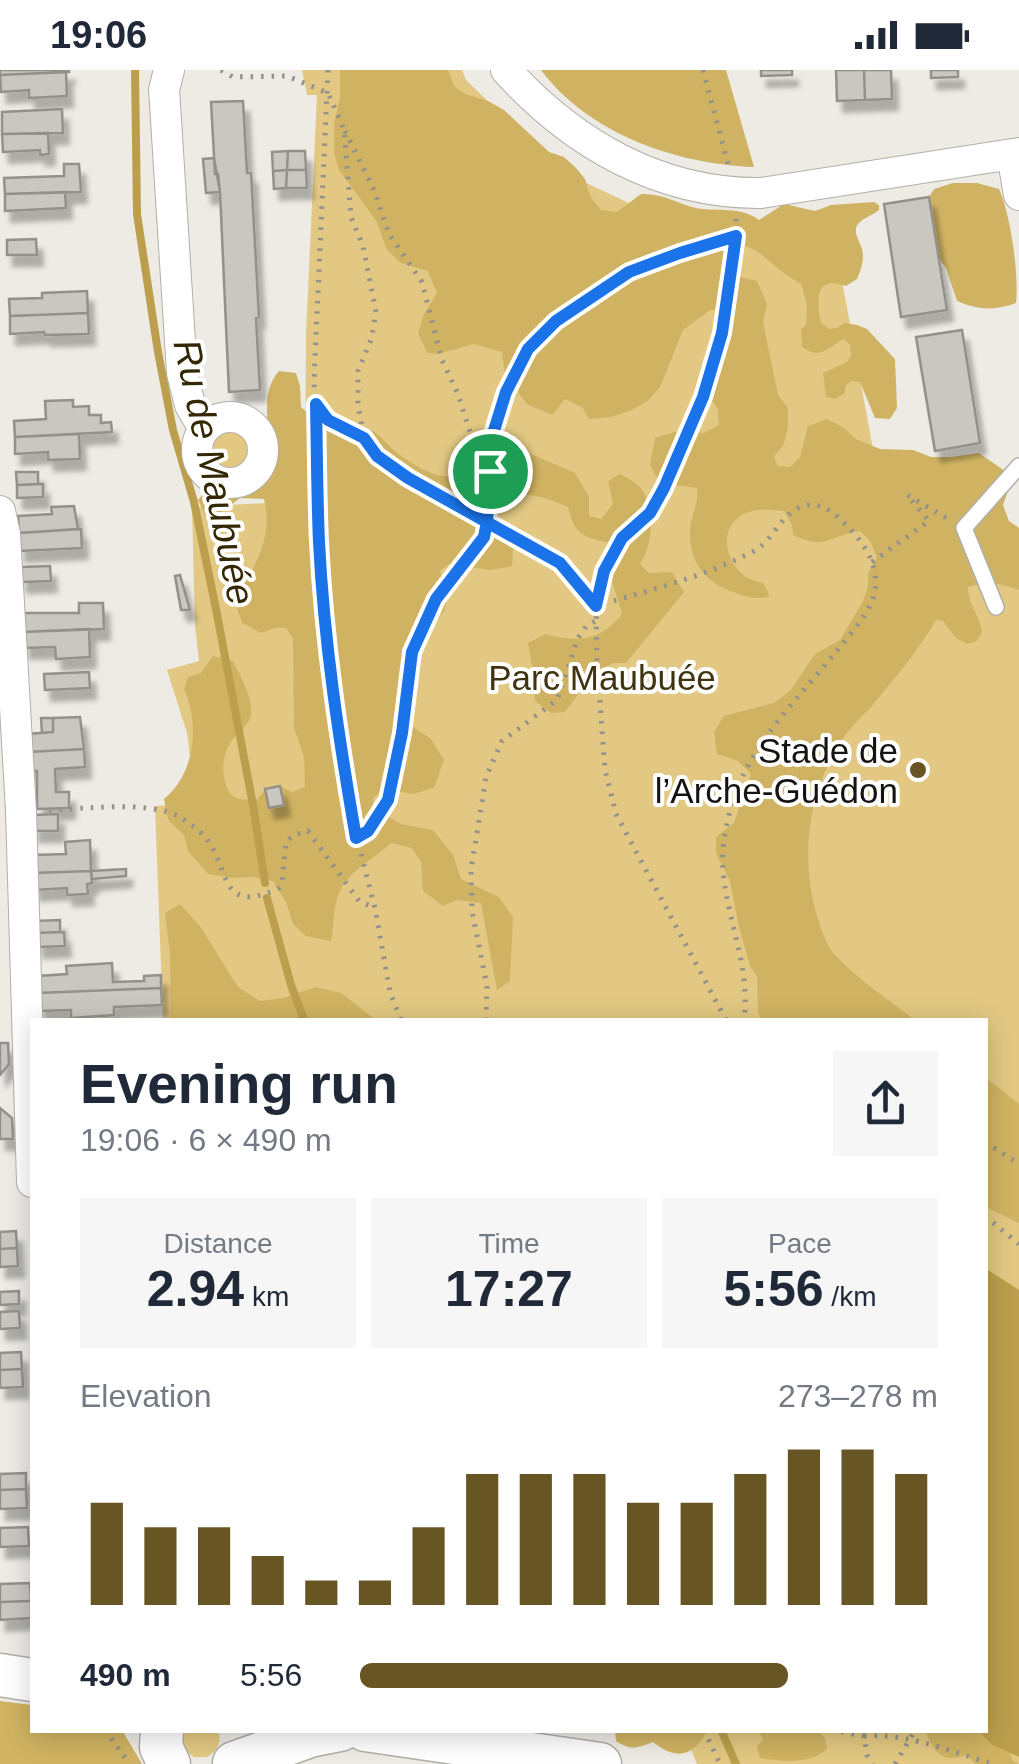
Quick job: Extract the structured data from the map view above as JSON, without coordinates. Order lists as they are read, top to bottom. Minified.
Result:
{"water":["Ru de Maubuée"],"parks":["Parc Maubuée"],"places":["Stade de l’Arche-Guédon"],"page":{"status":"19:06","heading":["Evening run","19:06 · 6 × 490 m"],"stats":[["Distance","2.94 km"],["Time","17:27"],["Pace","5:56 /km"]],"chart":["Elevation","273–278 m"],"list":[{"name":"490 m","note":"5:56"}]}}
